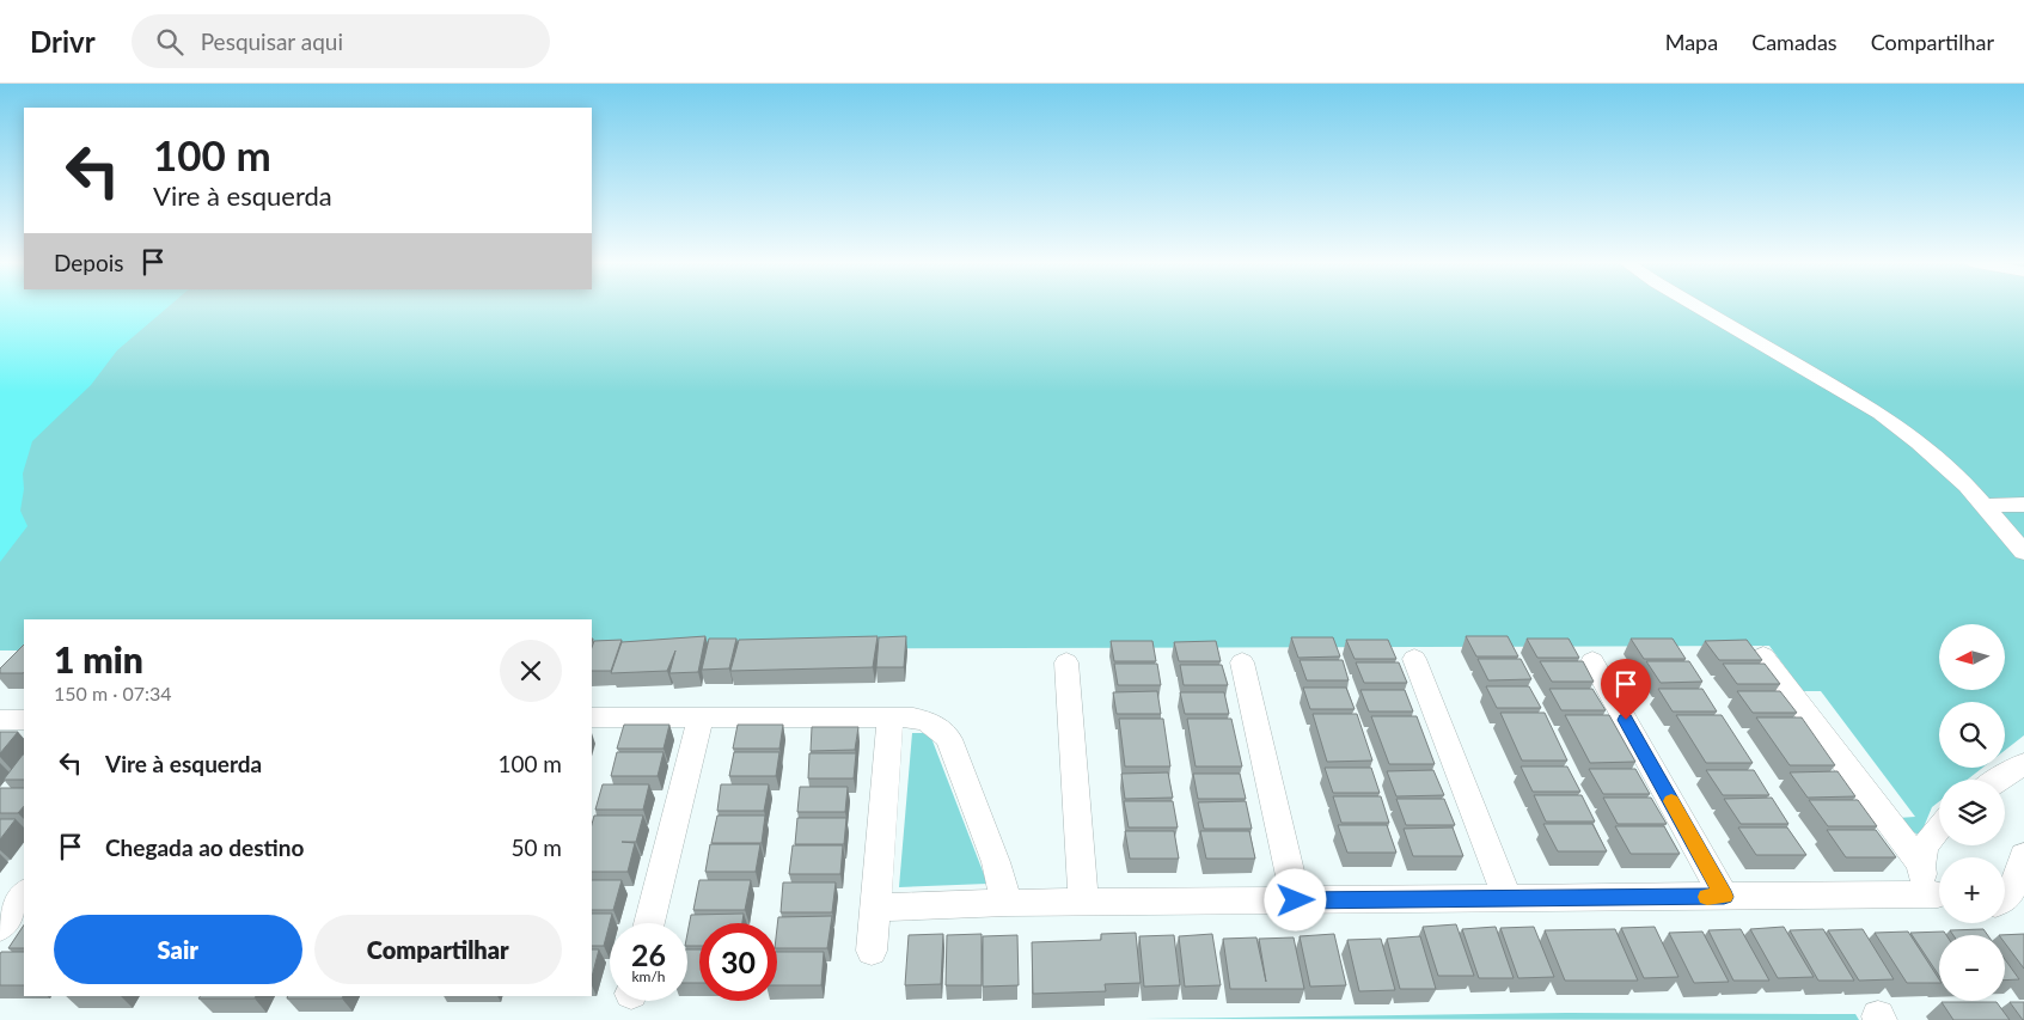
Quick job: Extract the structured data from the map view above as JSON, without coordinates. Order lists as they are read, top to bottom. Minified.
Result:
{"north":"left","page":{"header":"Drivr","search":"Pesquisar aqui","nav":["Mapa","Camadas","Compartilhar"],"turn":["100 m","Vire à esquerda"],"then":"Depois","heading":["1 min","150 m · 07:34"],"map_buttons":["+","−"],"list":[{"name":"Vire à esquerda","value":"100 m"},{"name":"Chegada ao destino","value":"50 m"}],"buttons":["Sair","Compartilhar"],"speed":"26 km/h","limit":"30"}}
